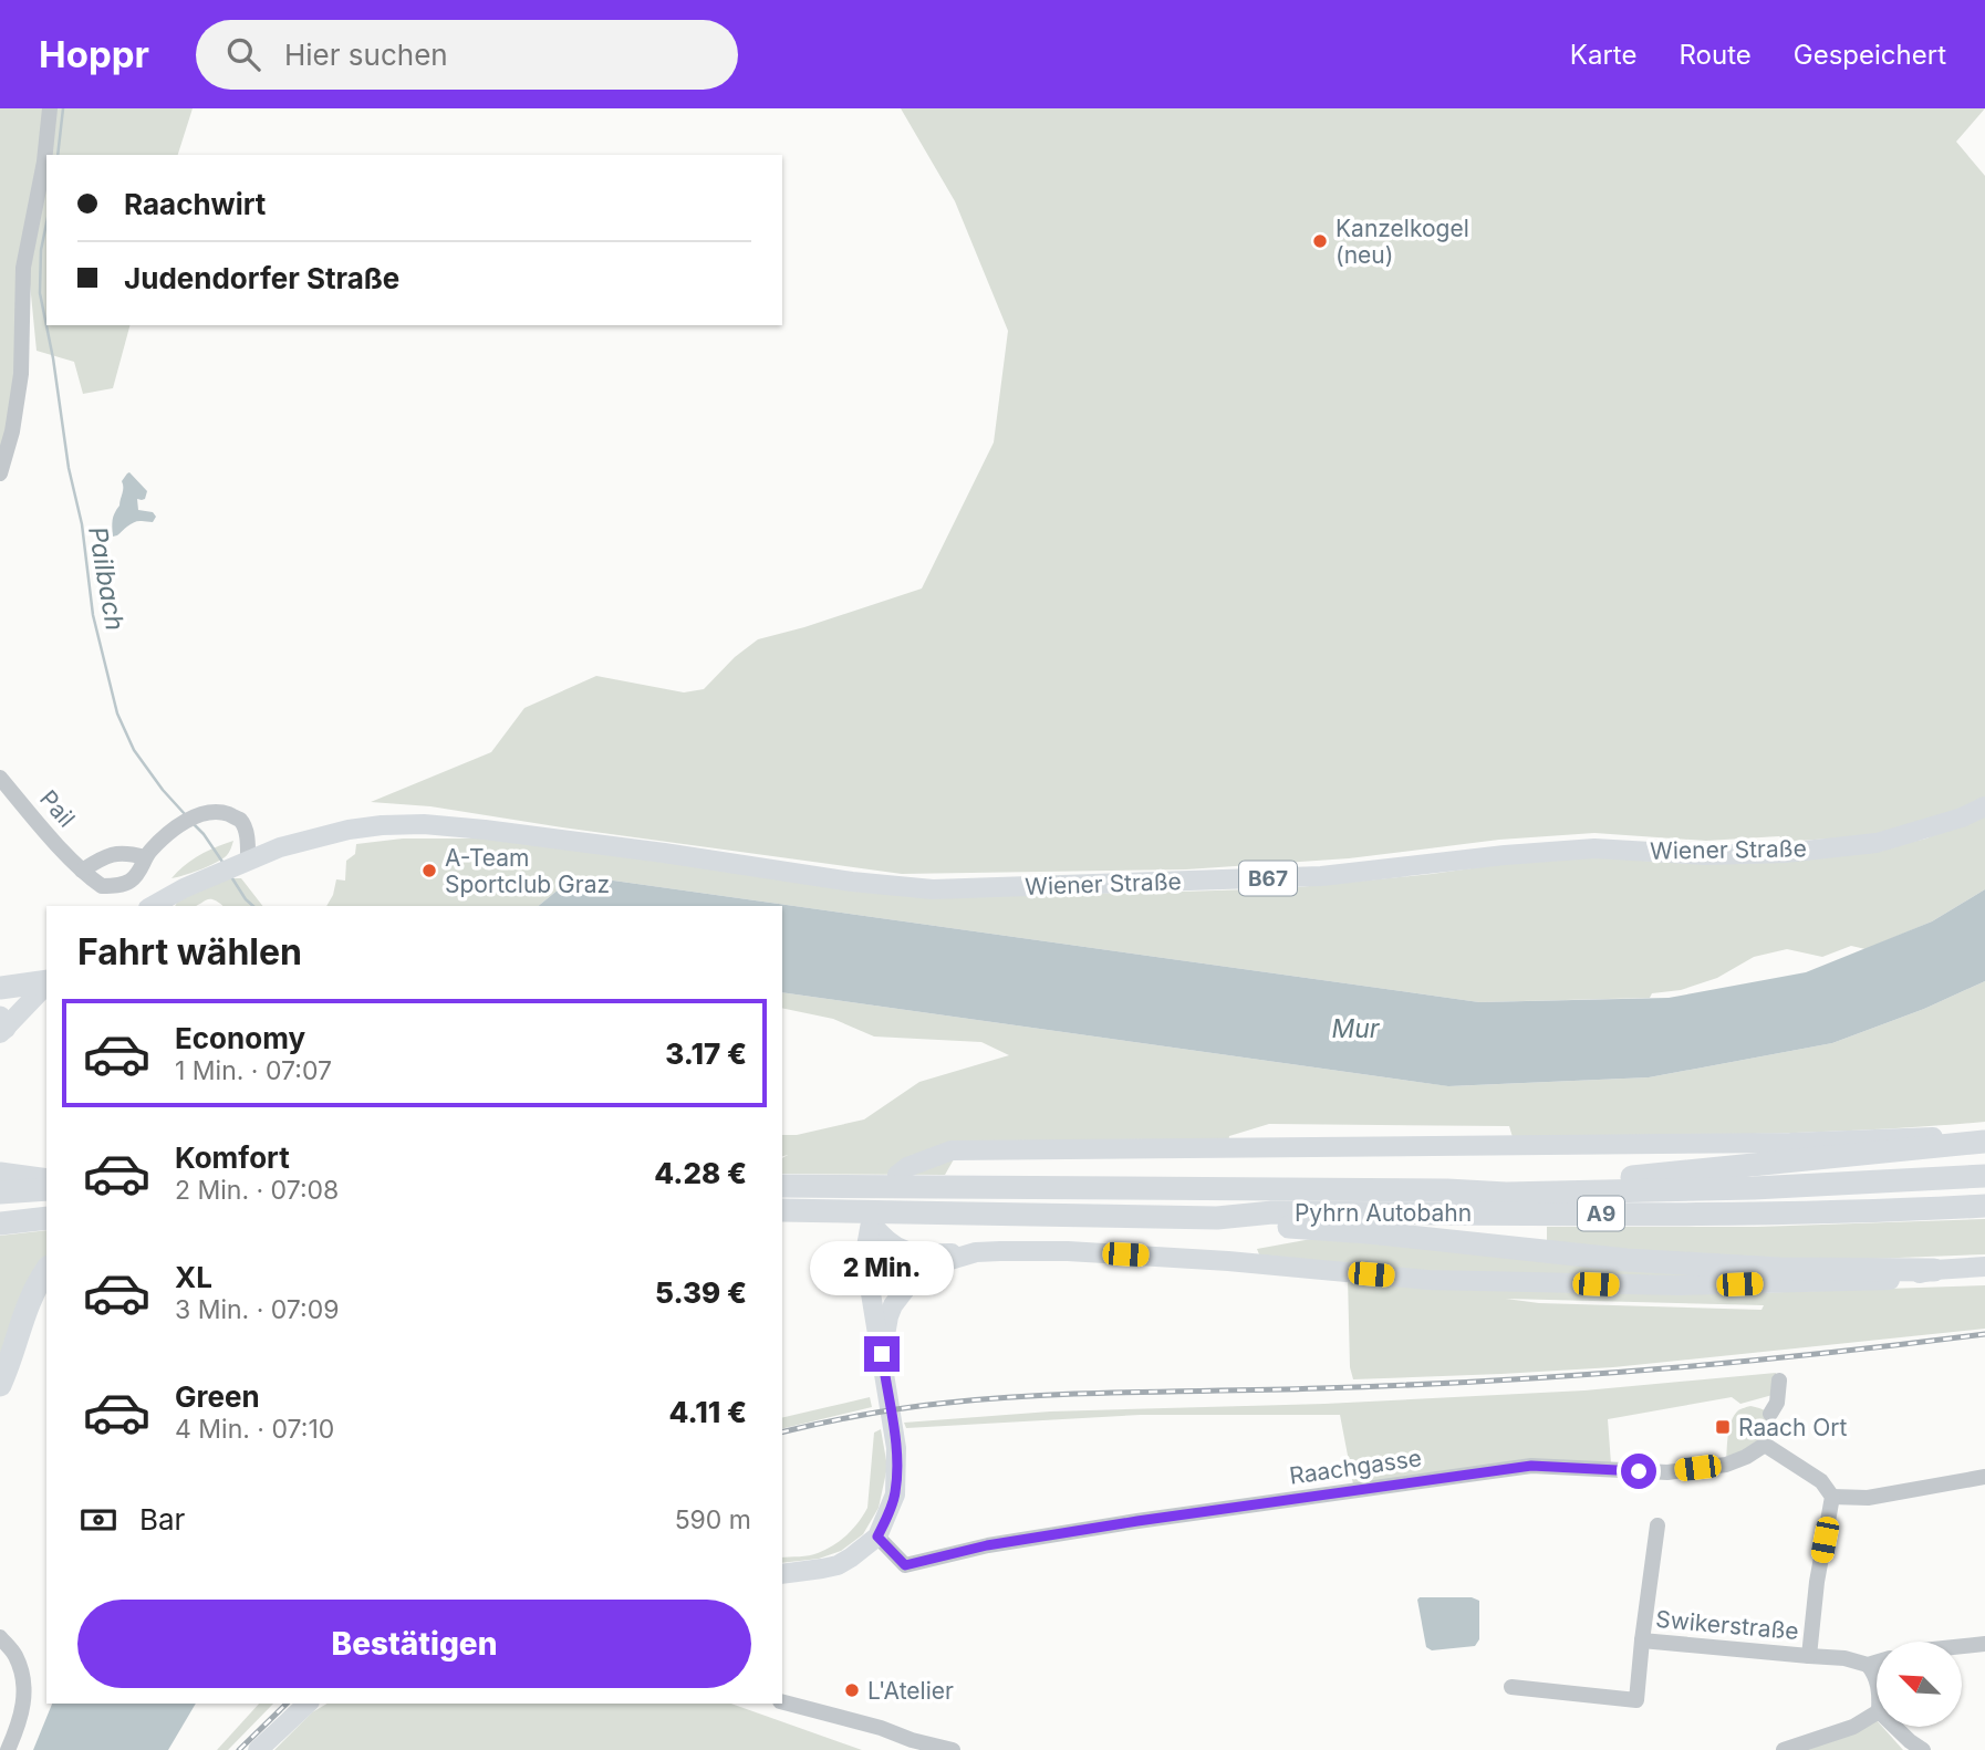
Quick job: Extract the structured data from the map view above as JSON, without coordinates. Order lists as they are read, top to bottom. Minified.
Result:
{"streets":{"highway":["Pyhrn Autobahn","A9"],"main road":["Wiener Straße","B67"],"street":["Pail","Raachgasse","Swikerstraße"]},"crossings":[["Pail","Wiener Straße"],["Pail","B67"],["Wiener Straße","B67"],["Raachgasse","Swikerstraße"]],"water":["Pailbach","Mur"],"places":{"other":["Kanzelkogel (neu)","A-Team Sportclub Graz","L'Atelier"],"transit":["Raach Ort"]},"north":"top left","page":{"header":"Hoppr","search":"Hier suchen","nav":["Karte","Route","Gespeichert"],"banner":["Raachwirt","Judendorfer Straße"],"heading":"Fahrt wählen","list":[{"name":"Economy","note":"1 Min. · 07:07","value":"3.17 €"},{"name":"Komfort","note":"2 Min. · 07:08","value":"4.28 €"},{"name":"XL","note":"3 Min. · 07:09","value":"5.39 €"},{"name":"Green","note":"4 Min. · 07:10","value":"4.11 €"}],"bubble":"2 Min.","pay":["Bar","590 m"],"buttons":"Bestätigen"}}
